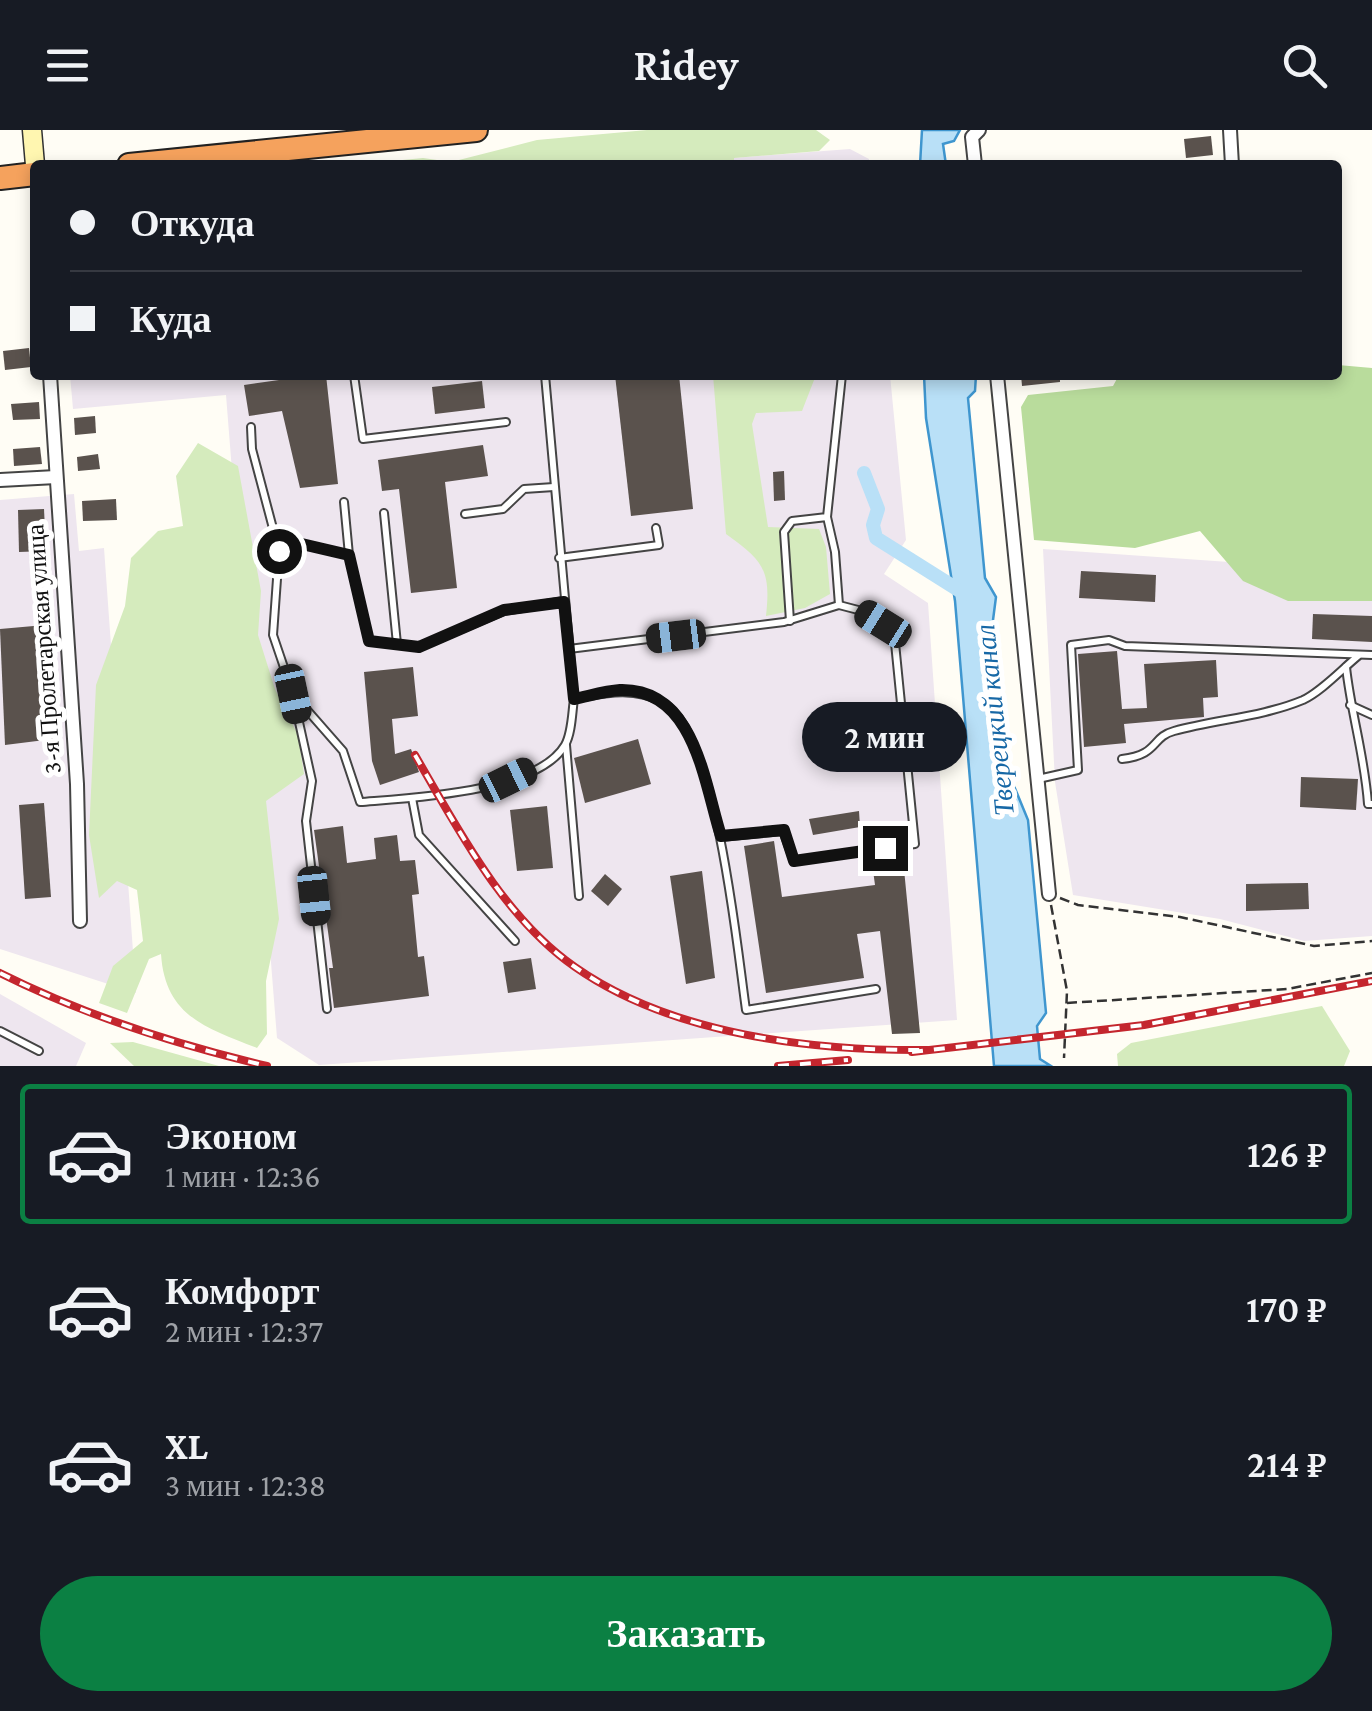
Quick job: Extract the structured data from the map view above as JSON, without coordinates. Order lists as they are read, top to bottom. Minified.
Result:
{"streets":{"street":["3-я Пролетарская улица"]},"water":["Тверецкий канал"],"page":{"header":"Ridey","banner":["Откуда","Куда"],"bubble":"2 мин","list":[{"name":"Эконом","note":"1 мин · 12:36","value":"126 ₽"},{"name":"Комфорт","note":"2 мин · 12:37","value":"170 ₽"},{"name":"XL","note":"3 мин · 12:38","value":"214 ₽"}],"buttons":"Заказать"}}
